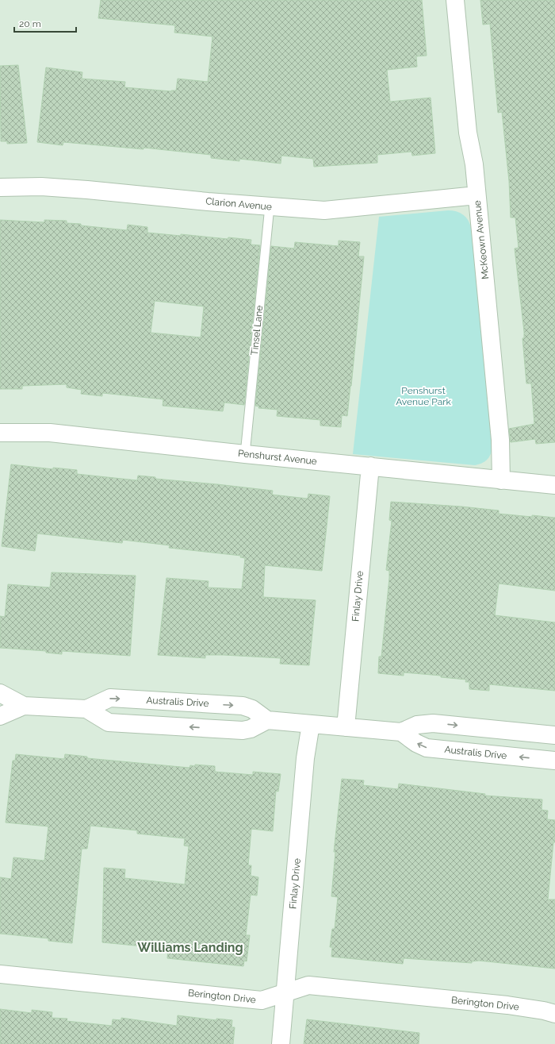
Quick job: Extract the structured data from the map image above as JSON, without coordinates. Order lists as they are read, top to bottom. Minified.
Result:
{"streets":{"street":["Clarion Avenue","McKeown Avenue","Penshurst Avenue","Finlay Drive","Australis Drive","Berington Drive"],"lane":["Tinsel Lane"]},"crossings":[["Clarion Avenue","McKeown Avenue"],["Clarion Avenue","Tinsel Lane"],["McKeown Avenue","Penshurst Avenue"],["Tinsel Lane","Penshurst Avenue"],["Penshurst Avenue","Finlay Drive"],["Finlay Drive","Berington Drive"]],"districts":["Williams Landing"],"parks":["Penshurst Avenue Park"],"scale_bar":"20 m"}
